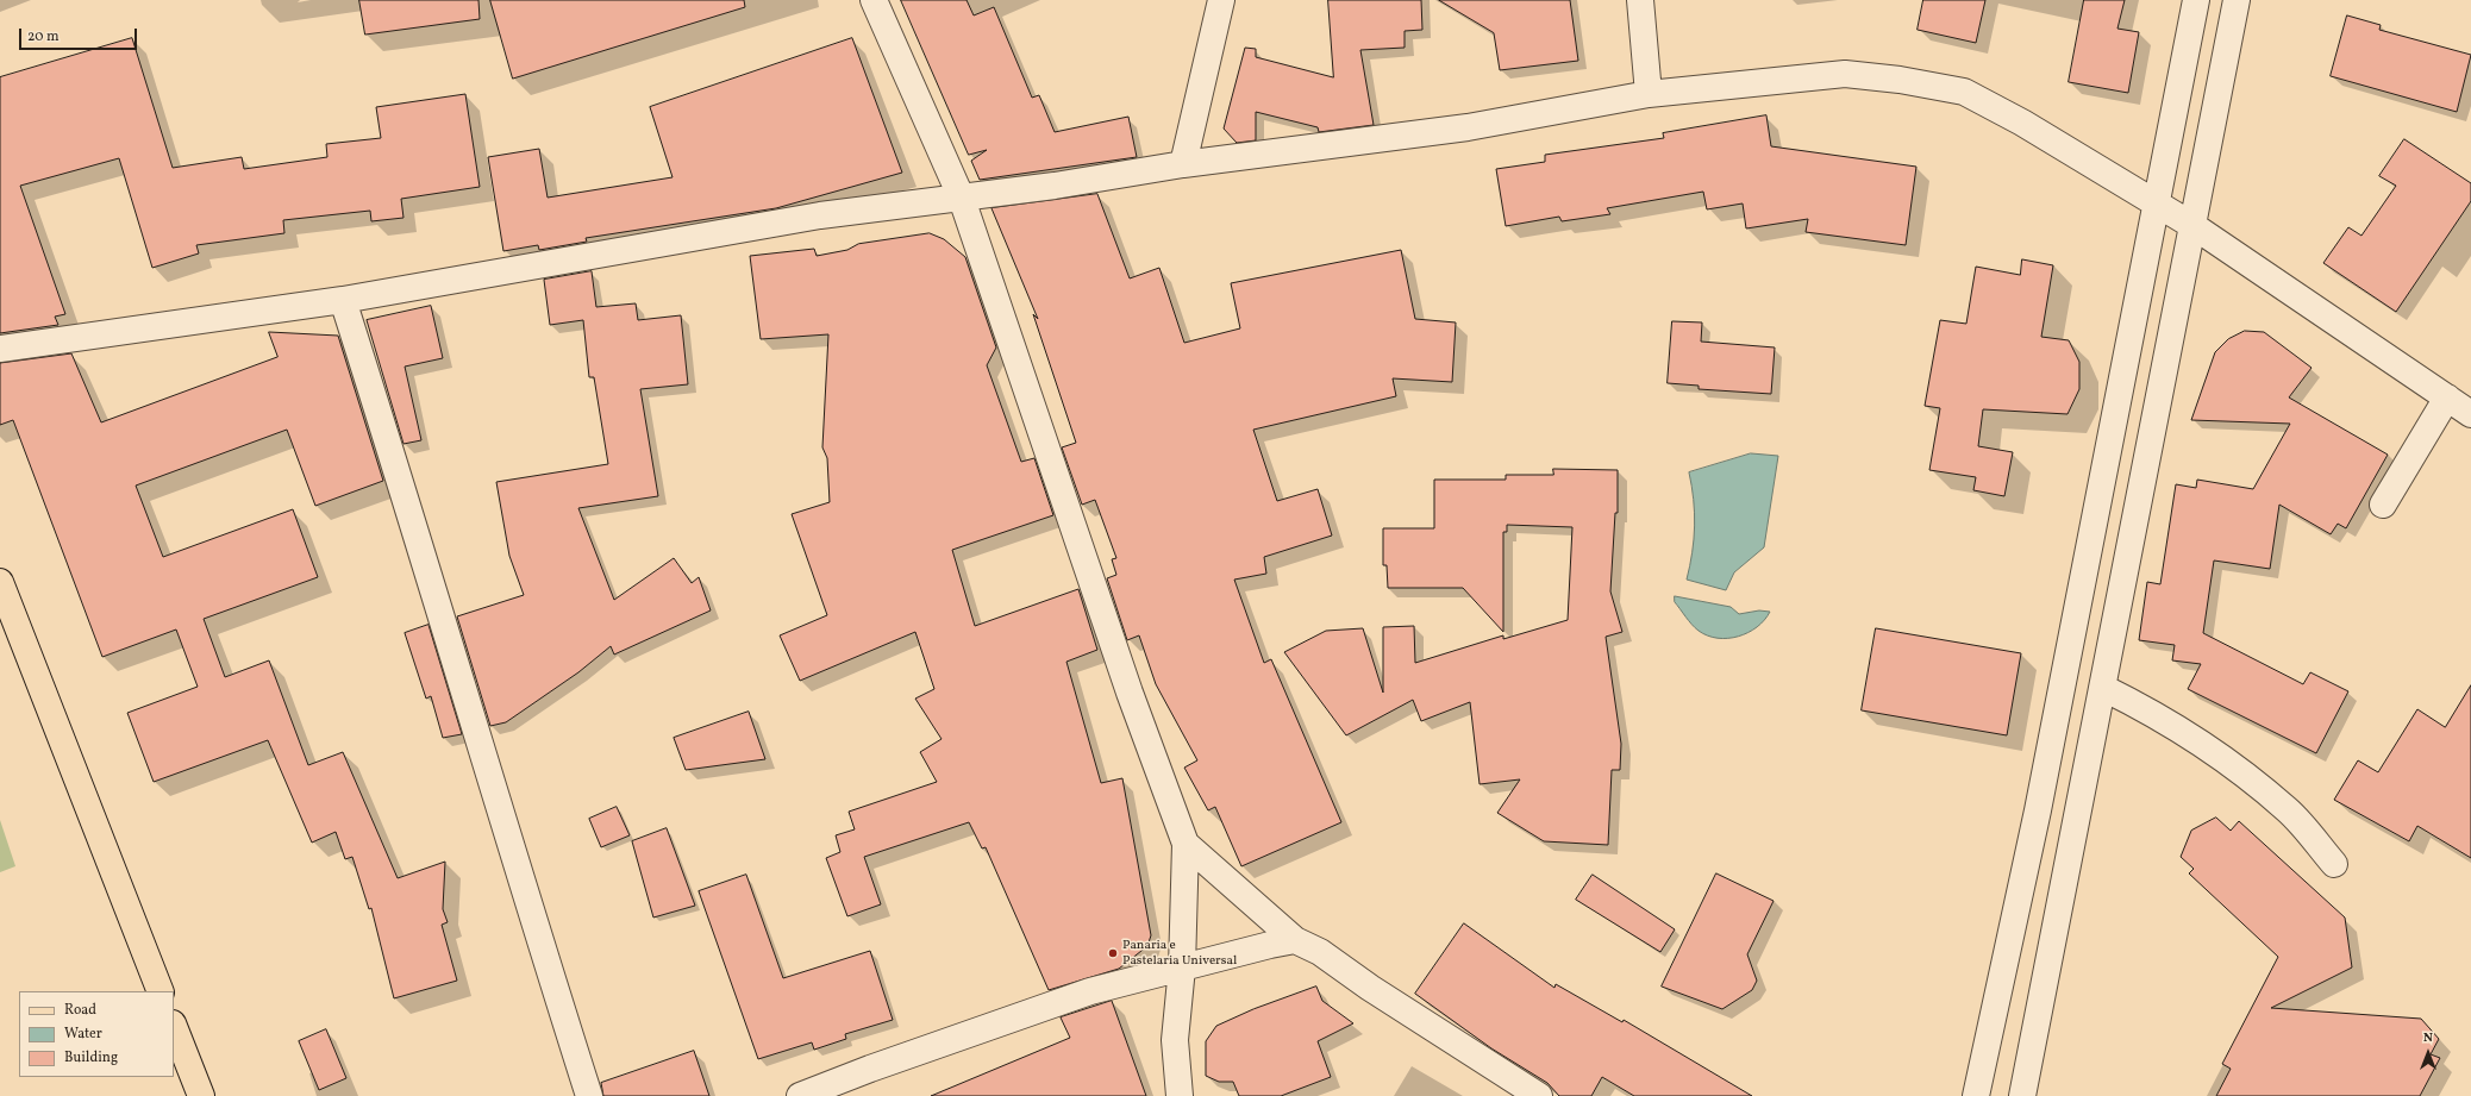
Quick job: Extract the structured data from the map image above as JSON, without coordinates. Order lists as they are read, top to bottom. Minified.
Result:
{"places":["Panaria e Pastelaria Universal"],"legend":["Road","Water","Building"],"scale_bar":"20 m","north":"top"}
